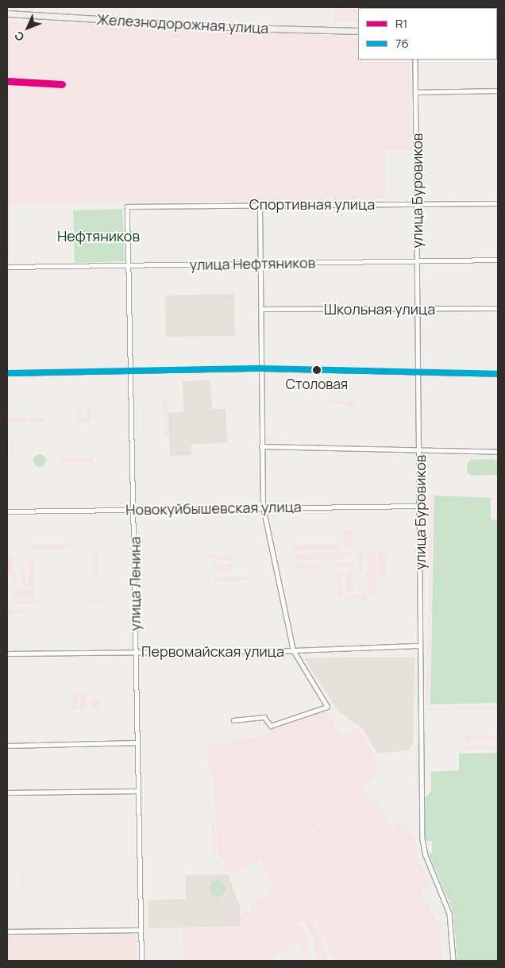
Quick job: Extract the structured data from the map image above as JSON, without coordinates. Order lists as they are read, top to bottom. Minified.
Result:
{"streets":{"main road":["Железнодорожная улица"],"street":["улица Буровиков","Спортивная улица","улица Нефтяников","Школьная улица","Новокуйбышевская улица","улица Ленина","Первомайская улица"]},"crossings":[["улица Буровиков","Спортивная улица"],["улица Буровиков","улица Нефтяников"],["улица Буровиков","Школьная улица"],["улица Буровиков","Новокуйбышевская улица"],["улица Буровиков","Первомайская улица"],["Спортивная улица","улица Ленина"],["улица Нефтяников","улица Ленина"],["Новокуйбышевская улица","улица Ленина"],["улица Ленина","Первомайская улица"]],"parks":["Нефтяников"],"places":["Столовая"],"lines":["transit line R1","transit line 76"],"legend":["R1","76"],"north":"bottom left"}
